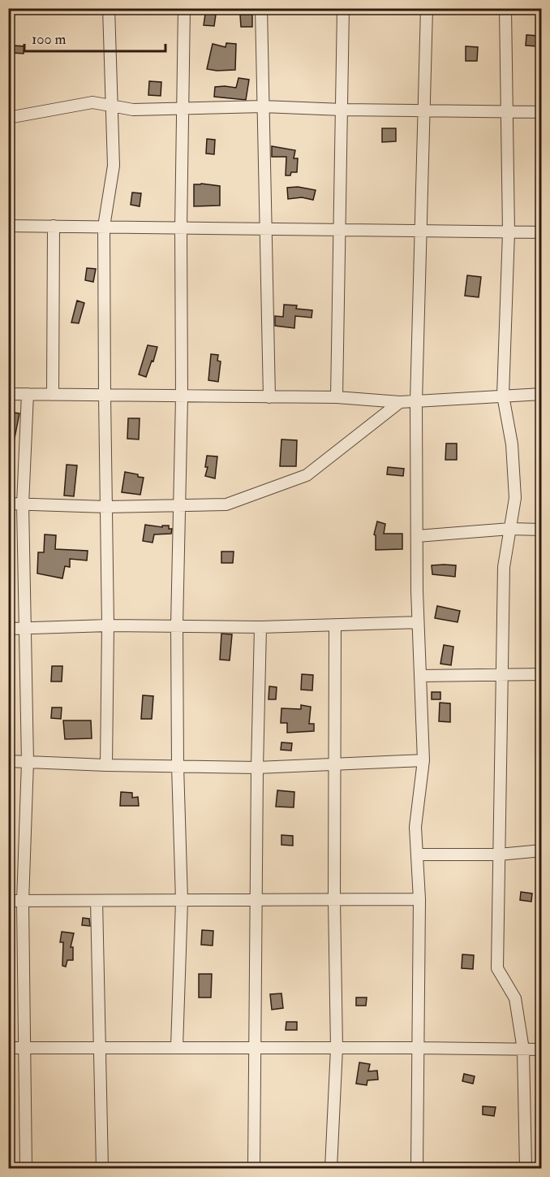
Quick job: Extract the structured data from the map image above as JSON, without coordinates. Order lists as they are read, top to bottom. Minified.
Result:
{"scale_bar":"100 m"}
